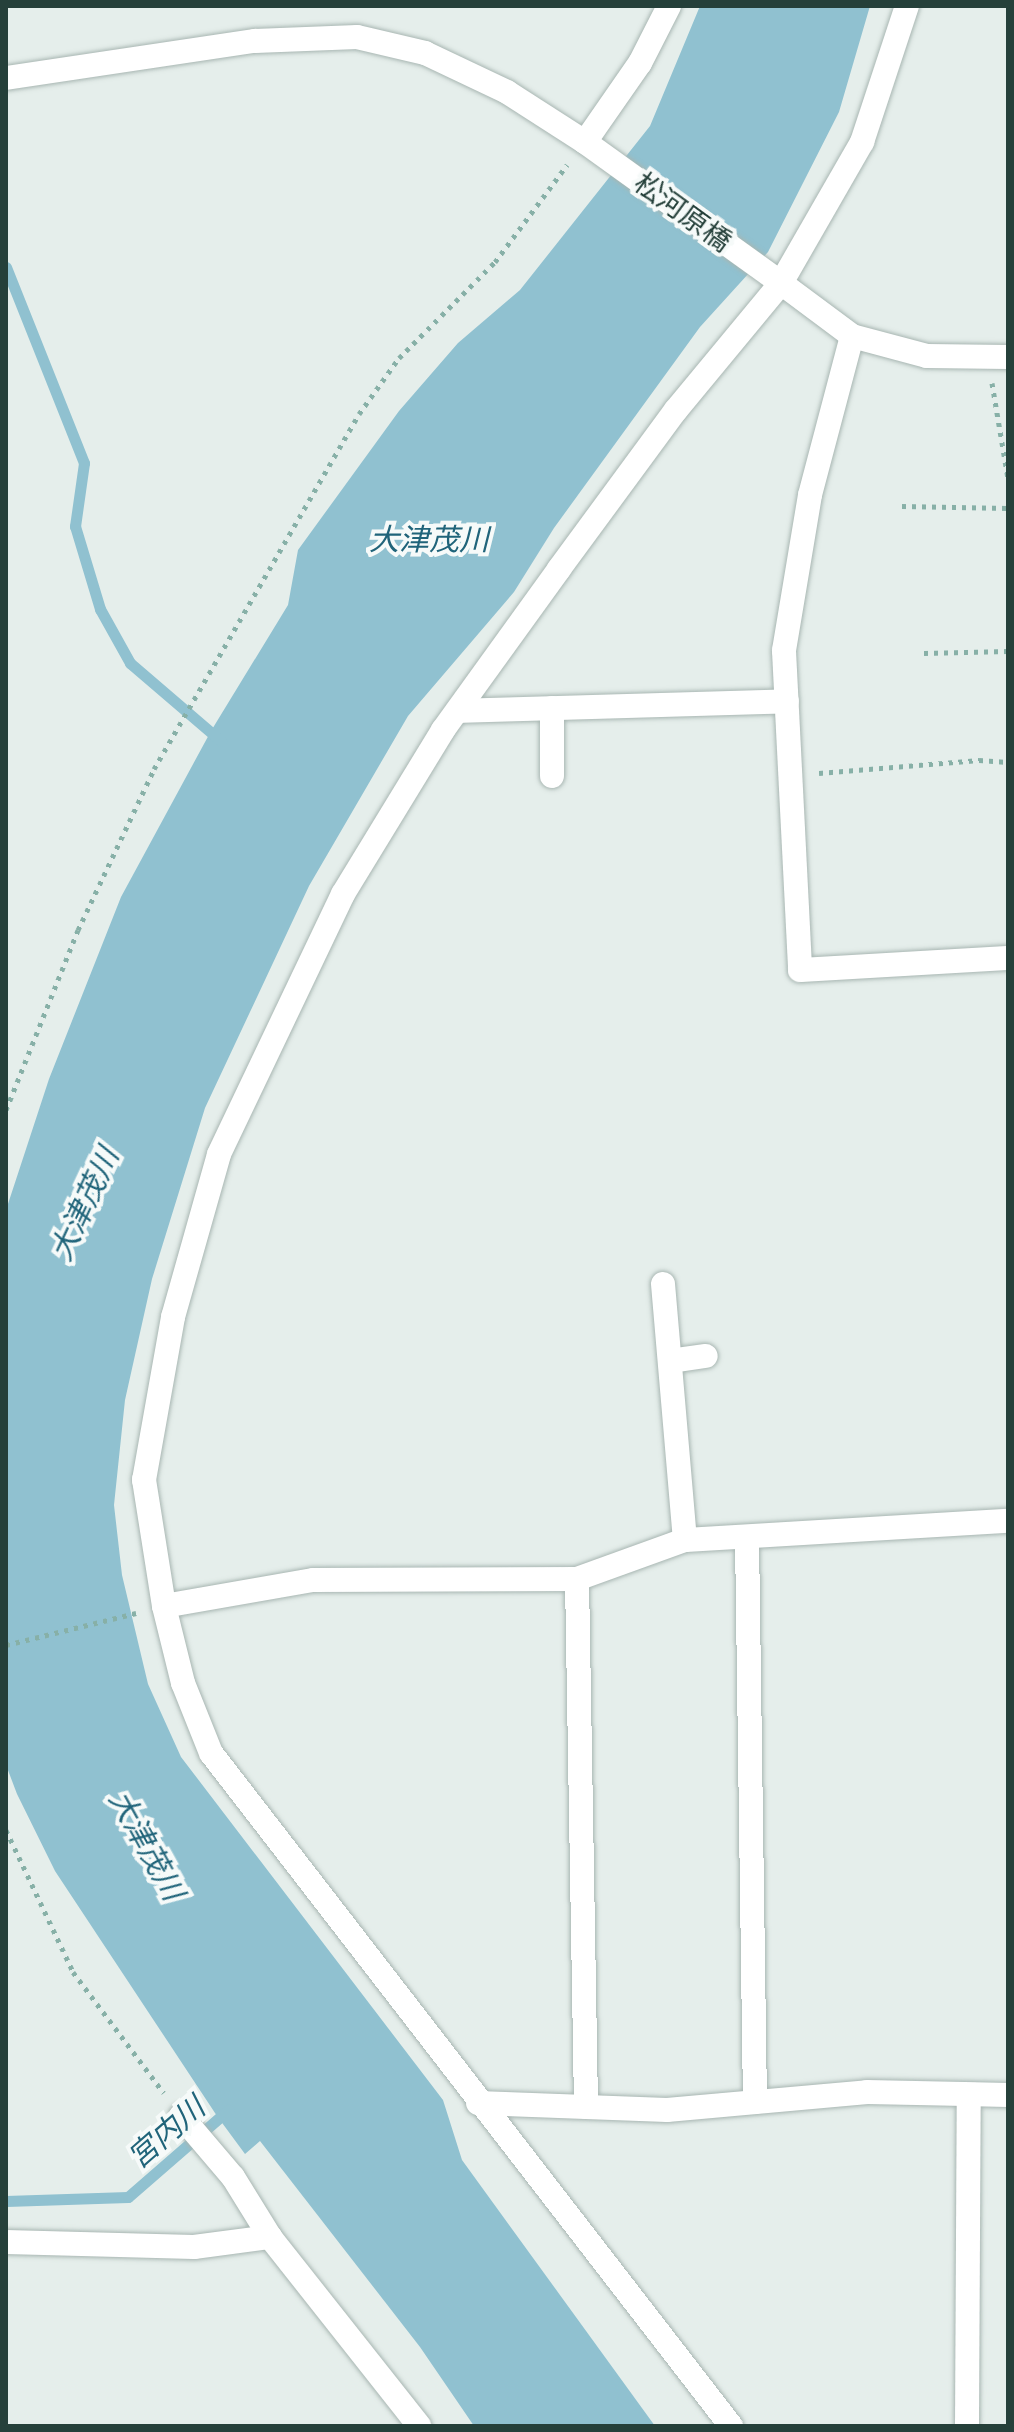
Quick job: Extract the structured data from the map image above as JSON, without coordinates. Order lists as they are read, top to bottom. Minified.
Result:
{"streets":{"street":["松河原橋"]},"water":["大津茂川","宮内川"]}
